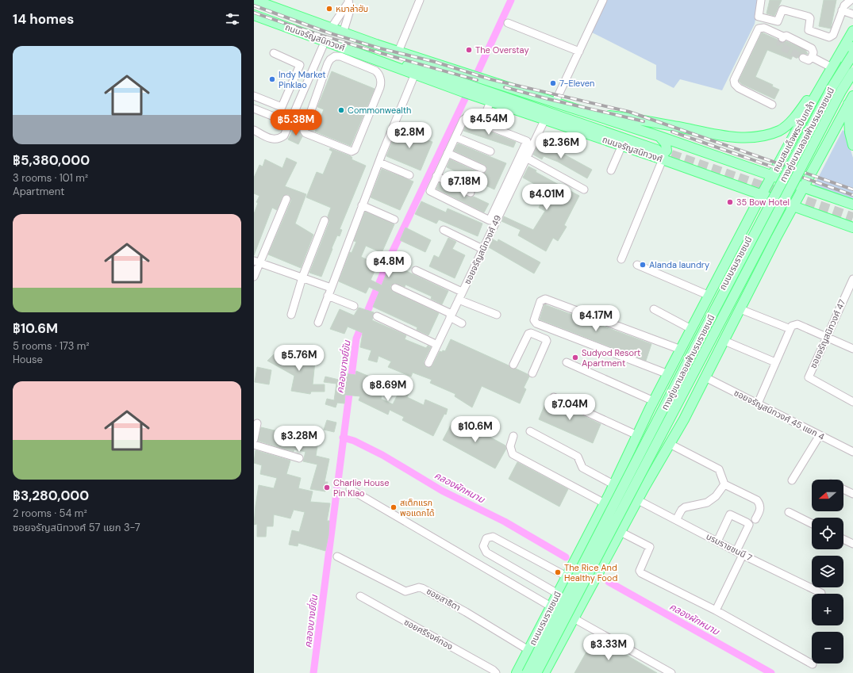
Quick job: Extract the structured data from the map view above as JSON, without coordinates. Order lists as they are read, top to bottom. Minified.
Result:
{"streets":{"main road":["ถนนจรัญสนิทวงศ์","ทางคู่ขนานลอยฟ้าบรมราชชนนี","ถนนสมเด็จพระปิ่นเกล้า","ถนนบรมราชชนนี"],"street":["ซอยจรัญสนิทวงศ์ 49","ซอยจรัญสนิทวงศ์ 47","ซอยจรัญสนิทวงศ์ 45 แยก 4","บรมราชชนนี 7","ซอยสาธิตา","ซอยศรีรงค์ทอง"]},"crossings":[["ถนนจรัญสนิทวงศ์","ถนนสมเด็จพระปิ่นเกล้า"],["ถนนจรัญสนิทวงศ์","ซอยจรัญสนิทวงศ์ 49"],["ถนนจรัญสนิทวงศ์","ถนนบรมราชชนนี"],["ถนนสมเด็จพระปิ่นเกล้า","ถนนบรมราชชนนี"],["ถนนบรมราชชนนี","ซอยจรัญสนิทวงศ์ 45 แยก 4"],["ถนนบรมราชชนนี","บรมราชชนนี 7"],["ถนนบรมราชชนนี","ซอยสาธิตา"]],"water":["คลองบางยี่ขัน","คลองผักหนาม"],"places":["หมาล่าฮับ","The Overstay","Indy Market Pinklao","7-Eleven","Commonwealth","35 Bow Hotel","Alanda laundry","Sudyod Resort Apartment","Charlie House Pin Klao","สเต็กแรก พอแดกได้","The Rice And Healthy Food"],"north":"left","page":{"heading":"14 homes","list":[{"name":"฿5,380,000","note":"3 rooms · 101 m² · Apartment"},{"name":"฿10.6M","note":"5 rooms · 173 m² · House"},{"name":"฿3,280,000","note":"2 rooms · 54 m² · ซอยจรัญสนิทวงศ์ 57 แยก 3-7"}],"price":["฿4.54M","฿5.38M","฿2.8M","฿2.36M","฿7.18M","฿4.01M","฿4.8M","฿4.17M","฿5.76M","฿8.69M","฿7.04M","฿10.6M","฿3.28M","฿3.33M"],"map_buttons":["+","−"]}}
